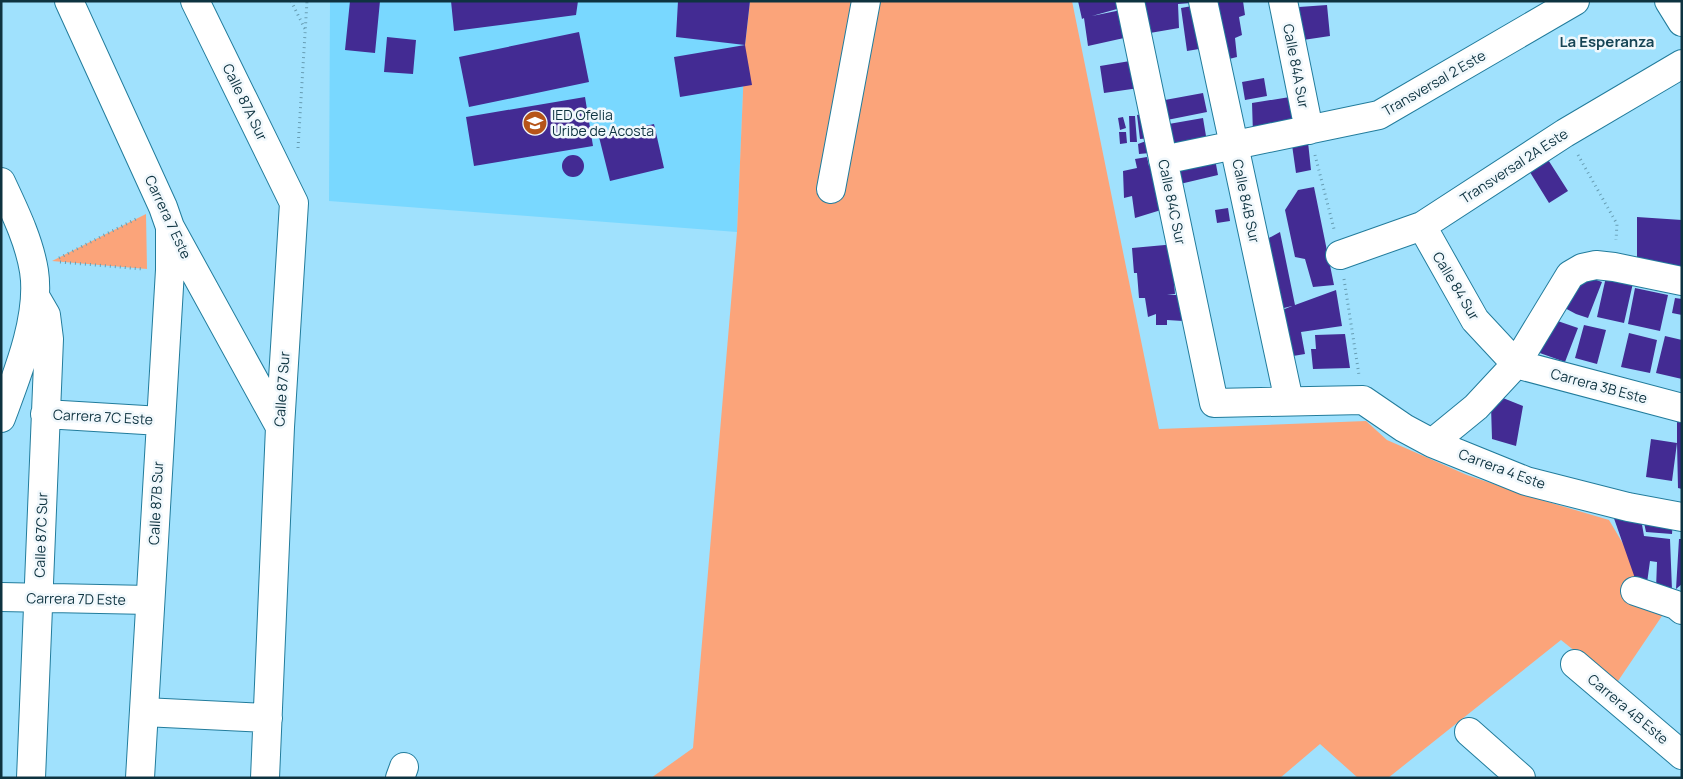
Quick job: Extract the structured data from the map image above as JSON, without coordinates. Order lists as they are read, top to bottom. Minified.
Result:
{"streets":{"street":["Calle 84A Sur","Transversal 2 Este","Calle 87A Sur","Transversal 2A Este","Calle 84B Sur","Calle 84C Sur","Carrera 7 Este","Calle 84 Sur","Carrera 3B Este","Calle 87 Sur","Carrera 7C Este","Carrera 4 Este","Calle 87B Sur","Calle 87C Sur","Carrera 7D Este","Carrera 4B Este"]},"crossings":[["Calle 84A Sur","Transversal 2 Este"],["Transversal 2 Este","Calle 84B Sur"],["Transversal 2 Este","Calle 84C Sur"],["Calle 87A Sur","Calle 87 Sur"],["Transversal 2A Este","Calle 84 Sur"],["Calle 84B Sur","Calle 84C Sur"],["Calle 84B Sur","Carrera 4 Este"],["Calle 84C Sur","Carrera 4 Este"],["Carrera 7 Este","Calle 87 Sur"],["Carrera 7 Este","Calle 87B Sur"],["Calle 84 Sur","Carrera 3B Este"],["Carrera 7C Este","Calle 87B Sur"],["Carrera 7C Este","Calle 87C Sur"],["Calle 87B Sur","Carrera 7D Este"],["Calle 87C Sur","Carrera 7D Este"]],"districts":["La Esperanza"],"places":{"school or university":["IED Ofelia Uribe de Acosta"]}}
